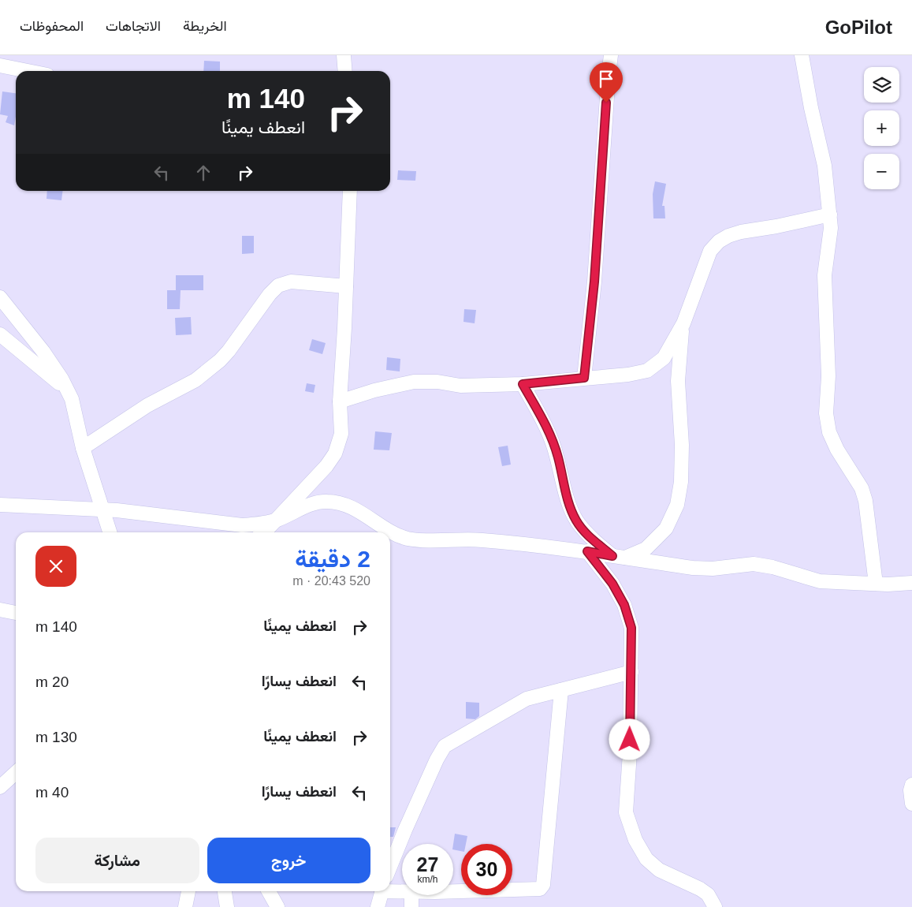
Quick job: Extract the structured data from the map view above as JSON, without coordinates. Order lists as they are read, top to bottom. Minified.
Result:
{"page":{"header":"GoPilot","nav":["الخريطة","الاتجاهات","المحفوظات"],"map_buttons":["+","−"],"turn":["140 m","انعطف يمينًا"],"heading":["2 دقيقة","520 m · 20:43"],"list":[{"name":"انعطف يمينًا","value":"140 m"},{"name":"انعطف يسارًا","value":"20 m"},{"name":"انعطف يمينًا","value":"130 m"},{"name":"انعطف يسارًا","value":"40 m"}],"buttons":["خروج","مشاركة"],"speed":"27 km/h","limit":"30"}}
